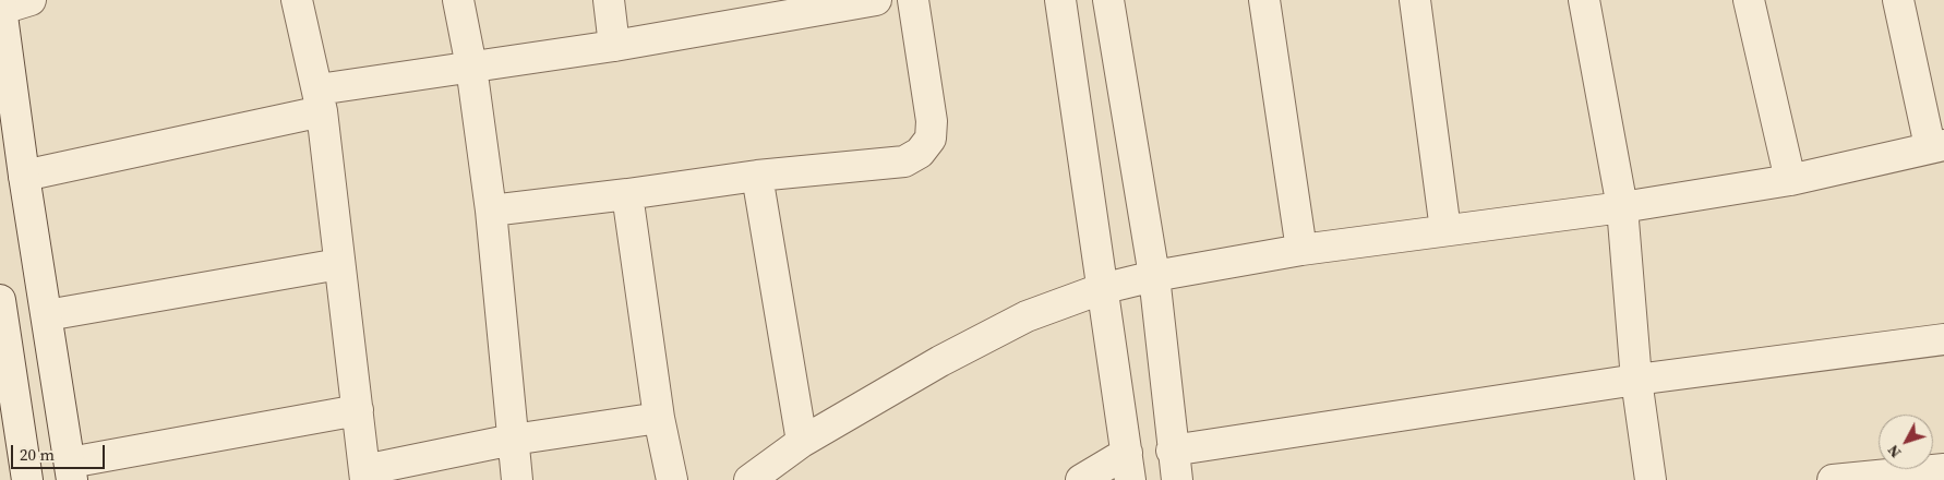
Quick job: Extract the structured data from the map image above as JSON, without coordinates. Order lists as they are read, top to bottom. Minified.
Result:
{"scale_bar":"20 m","north":"bottom left"}
